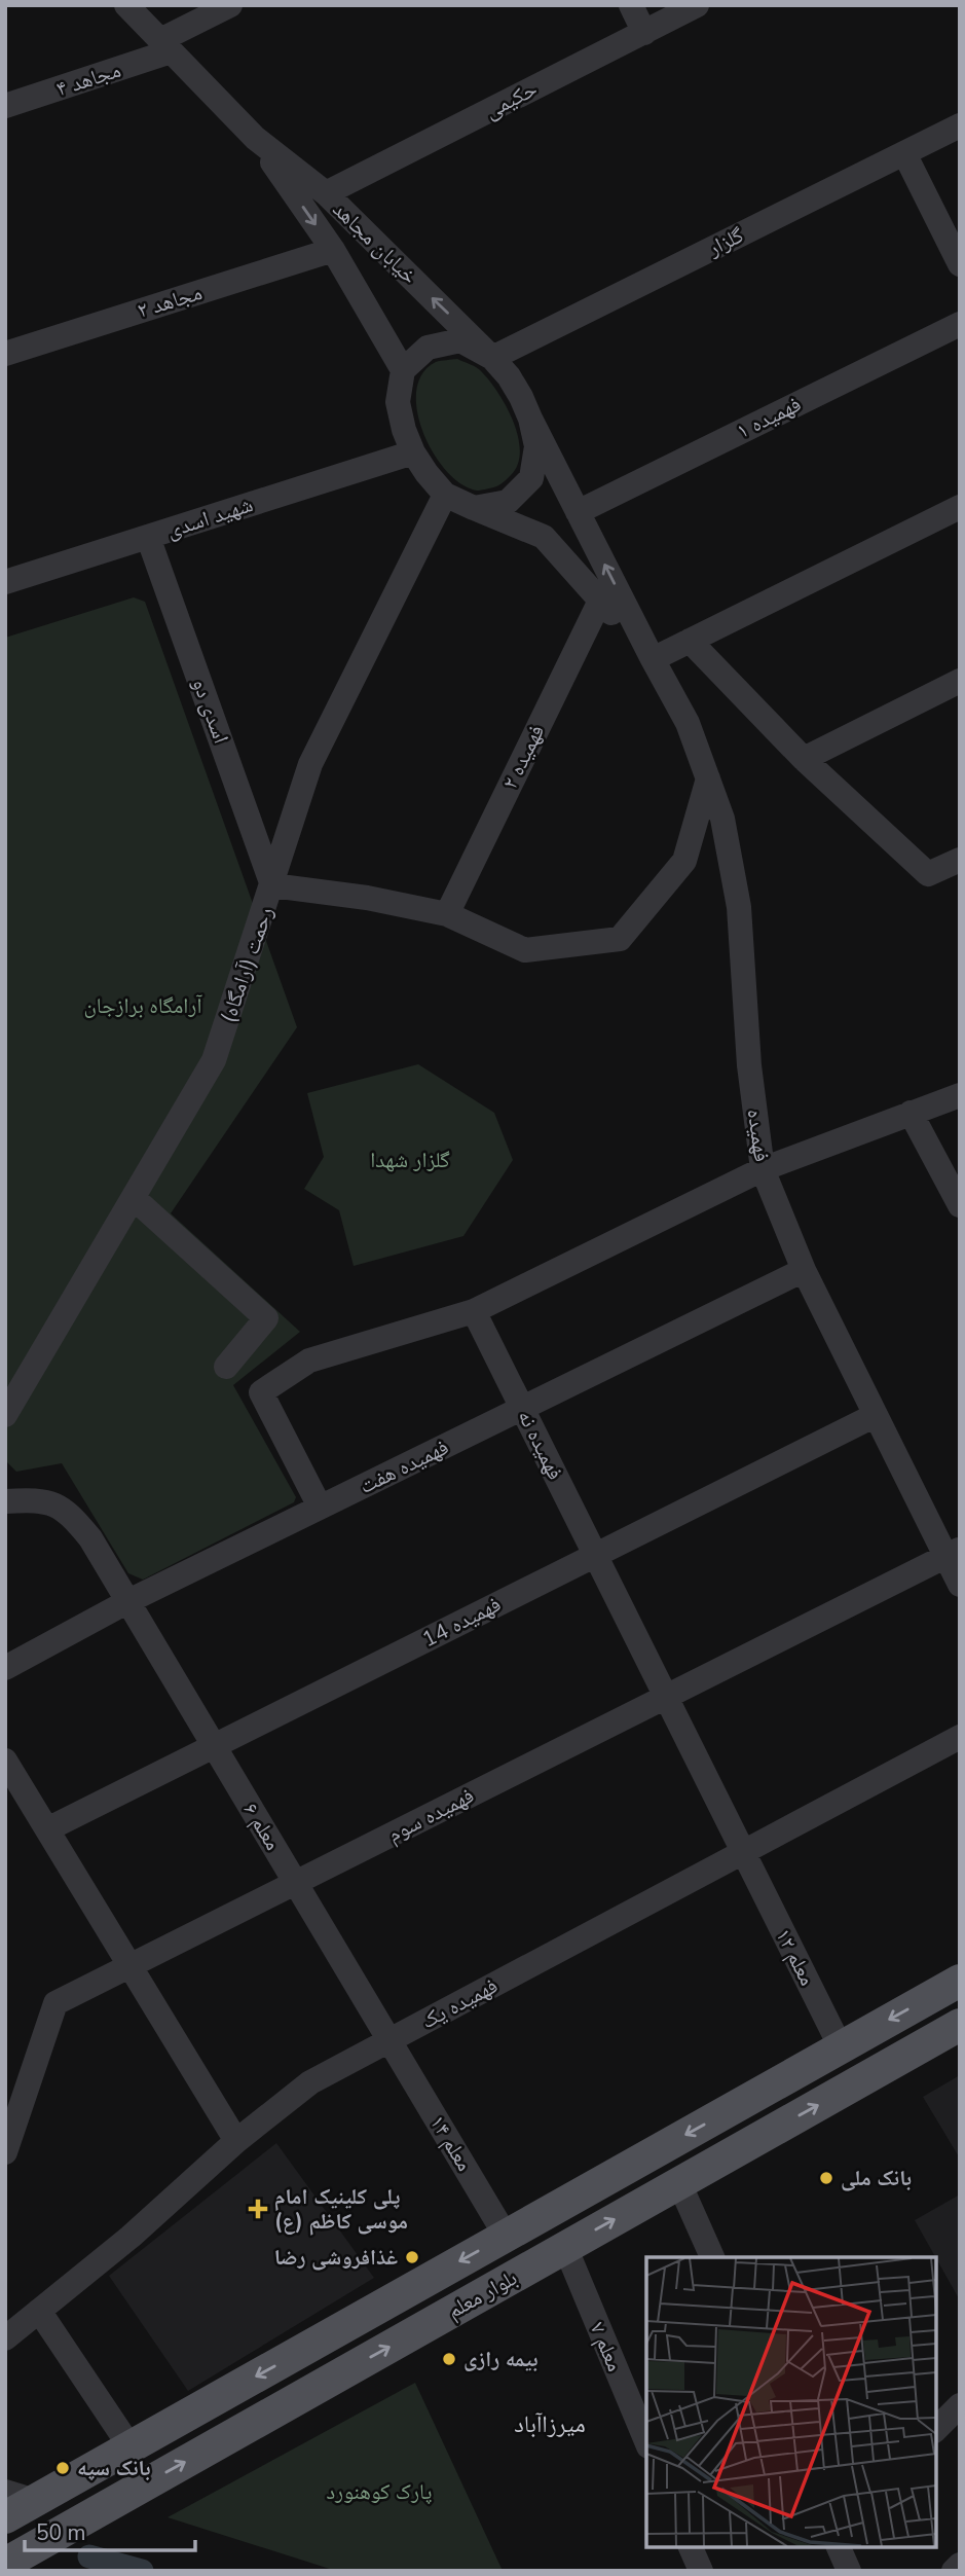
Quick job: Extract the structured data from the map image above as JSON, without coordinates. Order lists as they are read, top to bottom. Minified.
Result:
{"streets":{"main road":["بلوار معلم"],"street":["مجاهد ۴","حکیمی","گلزار","خیابان مجاهد","مجاهد ۲","فهمیده ۱","شهید اسدی","اسدی دو","فهمیده ۲","رحمت (آرامگاه)","فهمیده","فهمیده نه","فهمیده هفت","فهمیده 14","فهمیده سوم","معلم ۶","معلم ۱۲","فهمیده یک","معلم ۱۴","معلم ۷"]},"crossings":[["مجاهد ۴","خیابان مجاهد"],["حکیمی","خیابان مجاهد"],["گلزار","خیابان مجاهد"],["گلزار","شهید اسدی"],["گلزار","رحمت (آرامگاه)"],["خیابان مجاهد","مجاهد ۲"],["خیابان مجاهد","شهید اسدی"],["خیابان مجاهد","رحمت (آرامگاه)"],["شهید اسدی","اسدی دو"],["شهید اسدی","رحمت (آرامگاه)"],["اسدی دو","رحمت (آرامگاه)"],["فهمیده","فهمیده هفت"],["فهمیده","فهمیده 14"],["فهمیده","فهمیده سوم"],["فهمیده نه","فهمیده هفت"],["فهمیده نه","فهمیده 14"],["فهمیده نه","فهمیده سوم"],["فهمیده نه","معلم ۱۲"],["فهمیده نه","فهمیده یک"],["فهمیده هفت","معلم ۶"],["فهمیده 14","معلم ۶"],["فهمیده سوم","معلم ۶"],["معلم ۶","فهمیده یک"],["معلم ۶","معلم ۱۴"],["معلم ۱۲","فهمیده یک"],["معلم ۱۲","بلوار معلم"],["فهمیده یک","معلم ۱۴"],["معلم ۱۴","بلوار معلم"],["بلوار معلم","معلم ۷"]],"districts":["میرزاآباد"],"parks":["آرامگاه برازجان","گلزار شهدا","پارک کوهنورد"],"places":{"other":["بانک ملی","غذافروشی رضا","بیمه رازی","بانک سپه"],"health":["پلی کلینیک امام موسی کاظم (ع)"]},"scale_bar":"50 m"}
